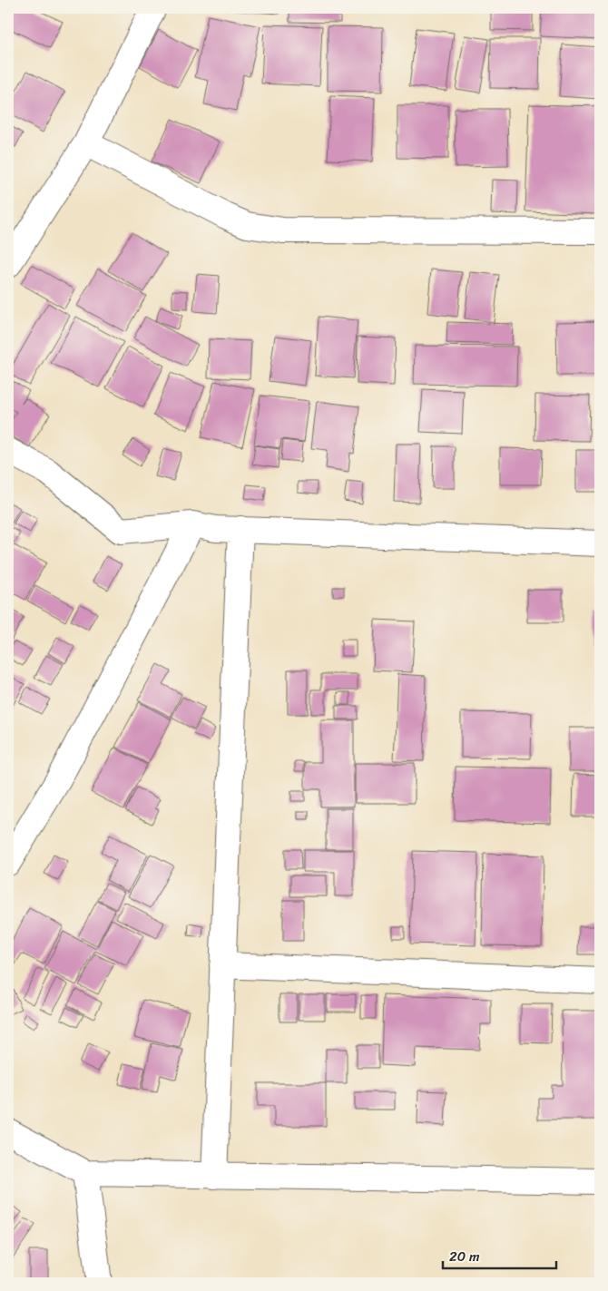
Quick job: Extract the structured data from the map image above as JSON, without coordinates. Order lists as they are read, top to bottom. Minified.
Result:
{"scale_bar":"20 m"}
